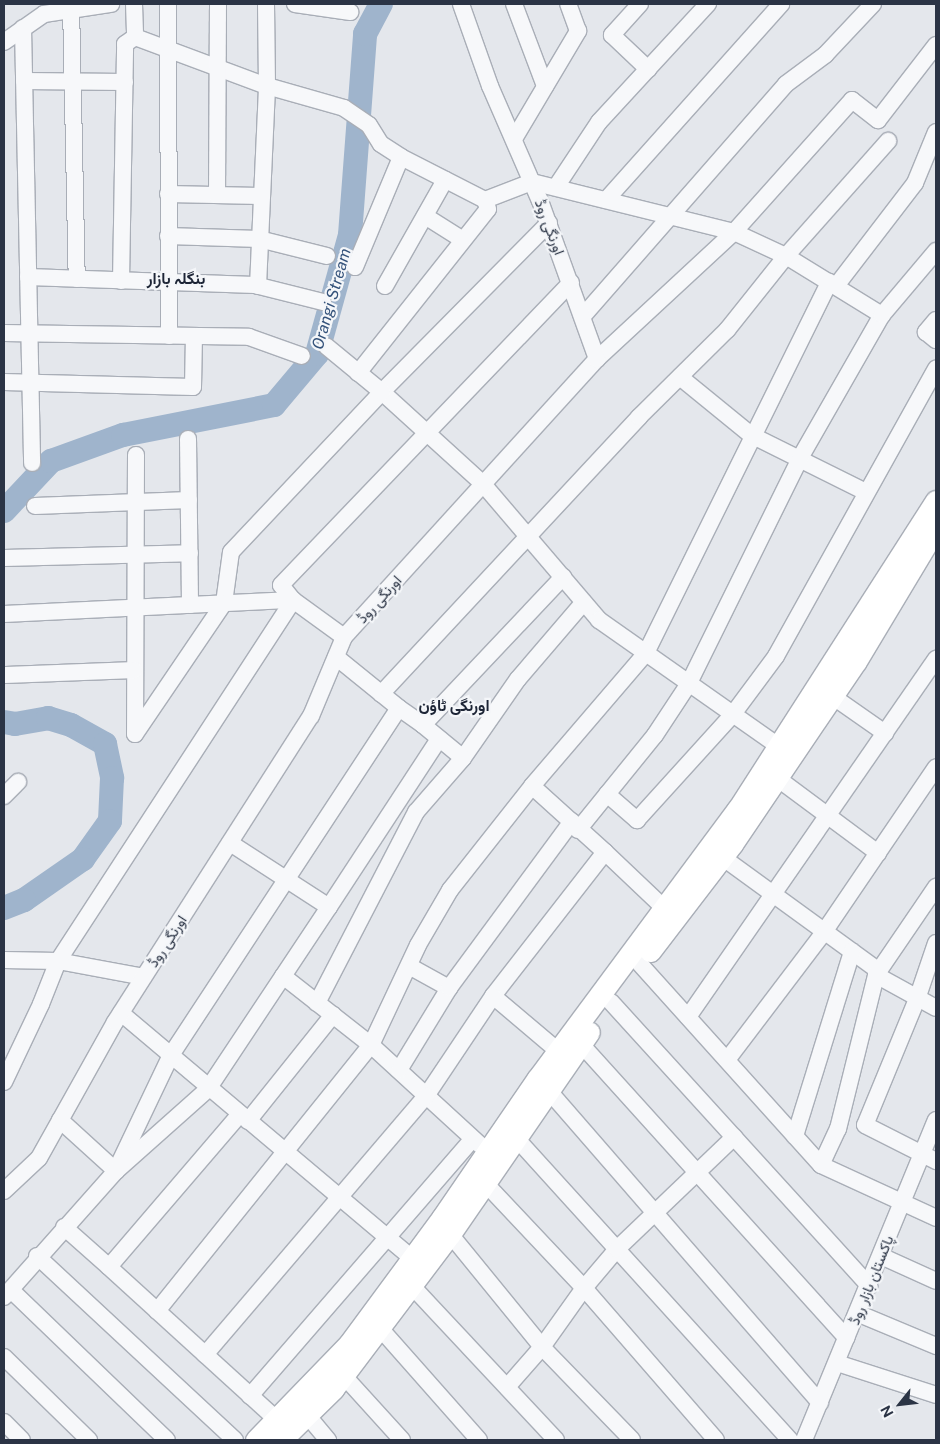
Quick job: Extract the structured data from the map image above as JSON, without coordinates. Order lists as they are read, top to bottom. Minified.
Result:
{"streets":{"street":["اورنگی روڈ","پاکستان بازار روڈ"]},"districts":["بنگلہ بازار","اورنگی ٹاؤن"],"water":["Orangi Stream"],"north":"bottom left"}
